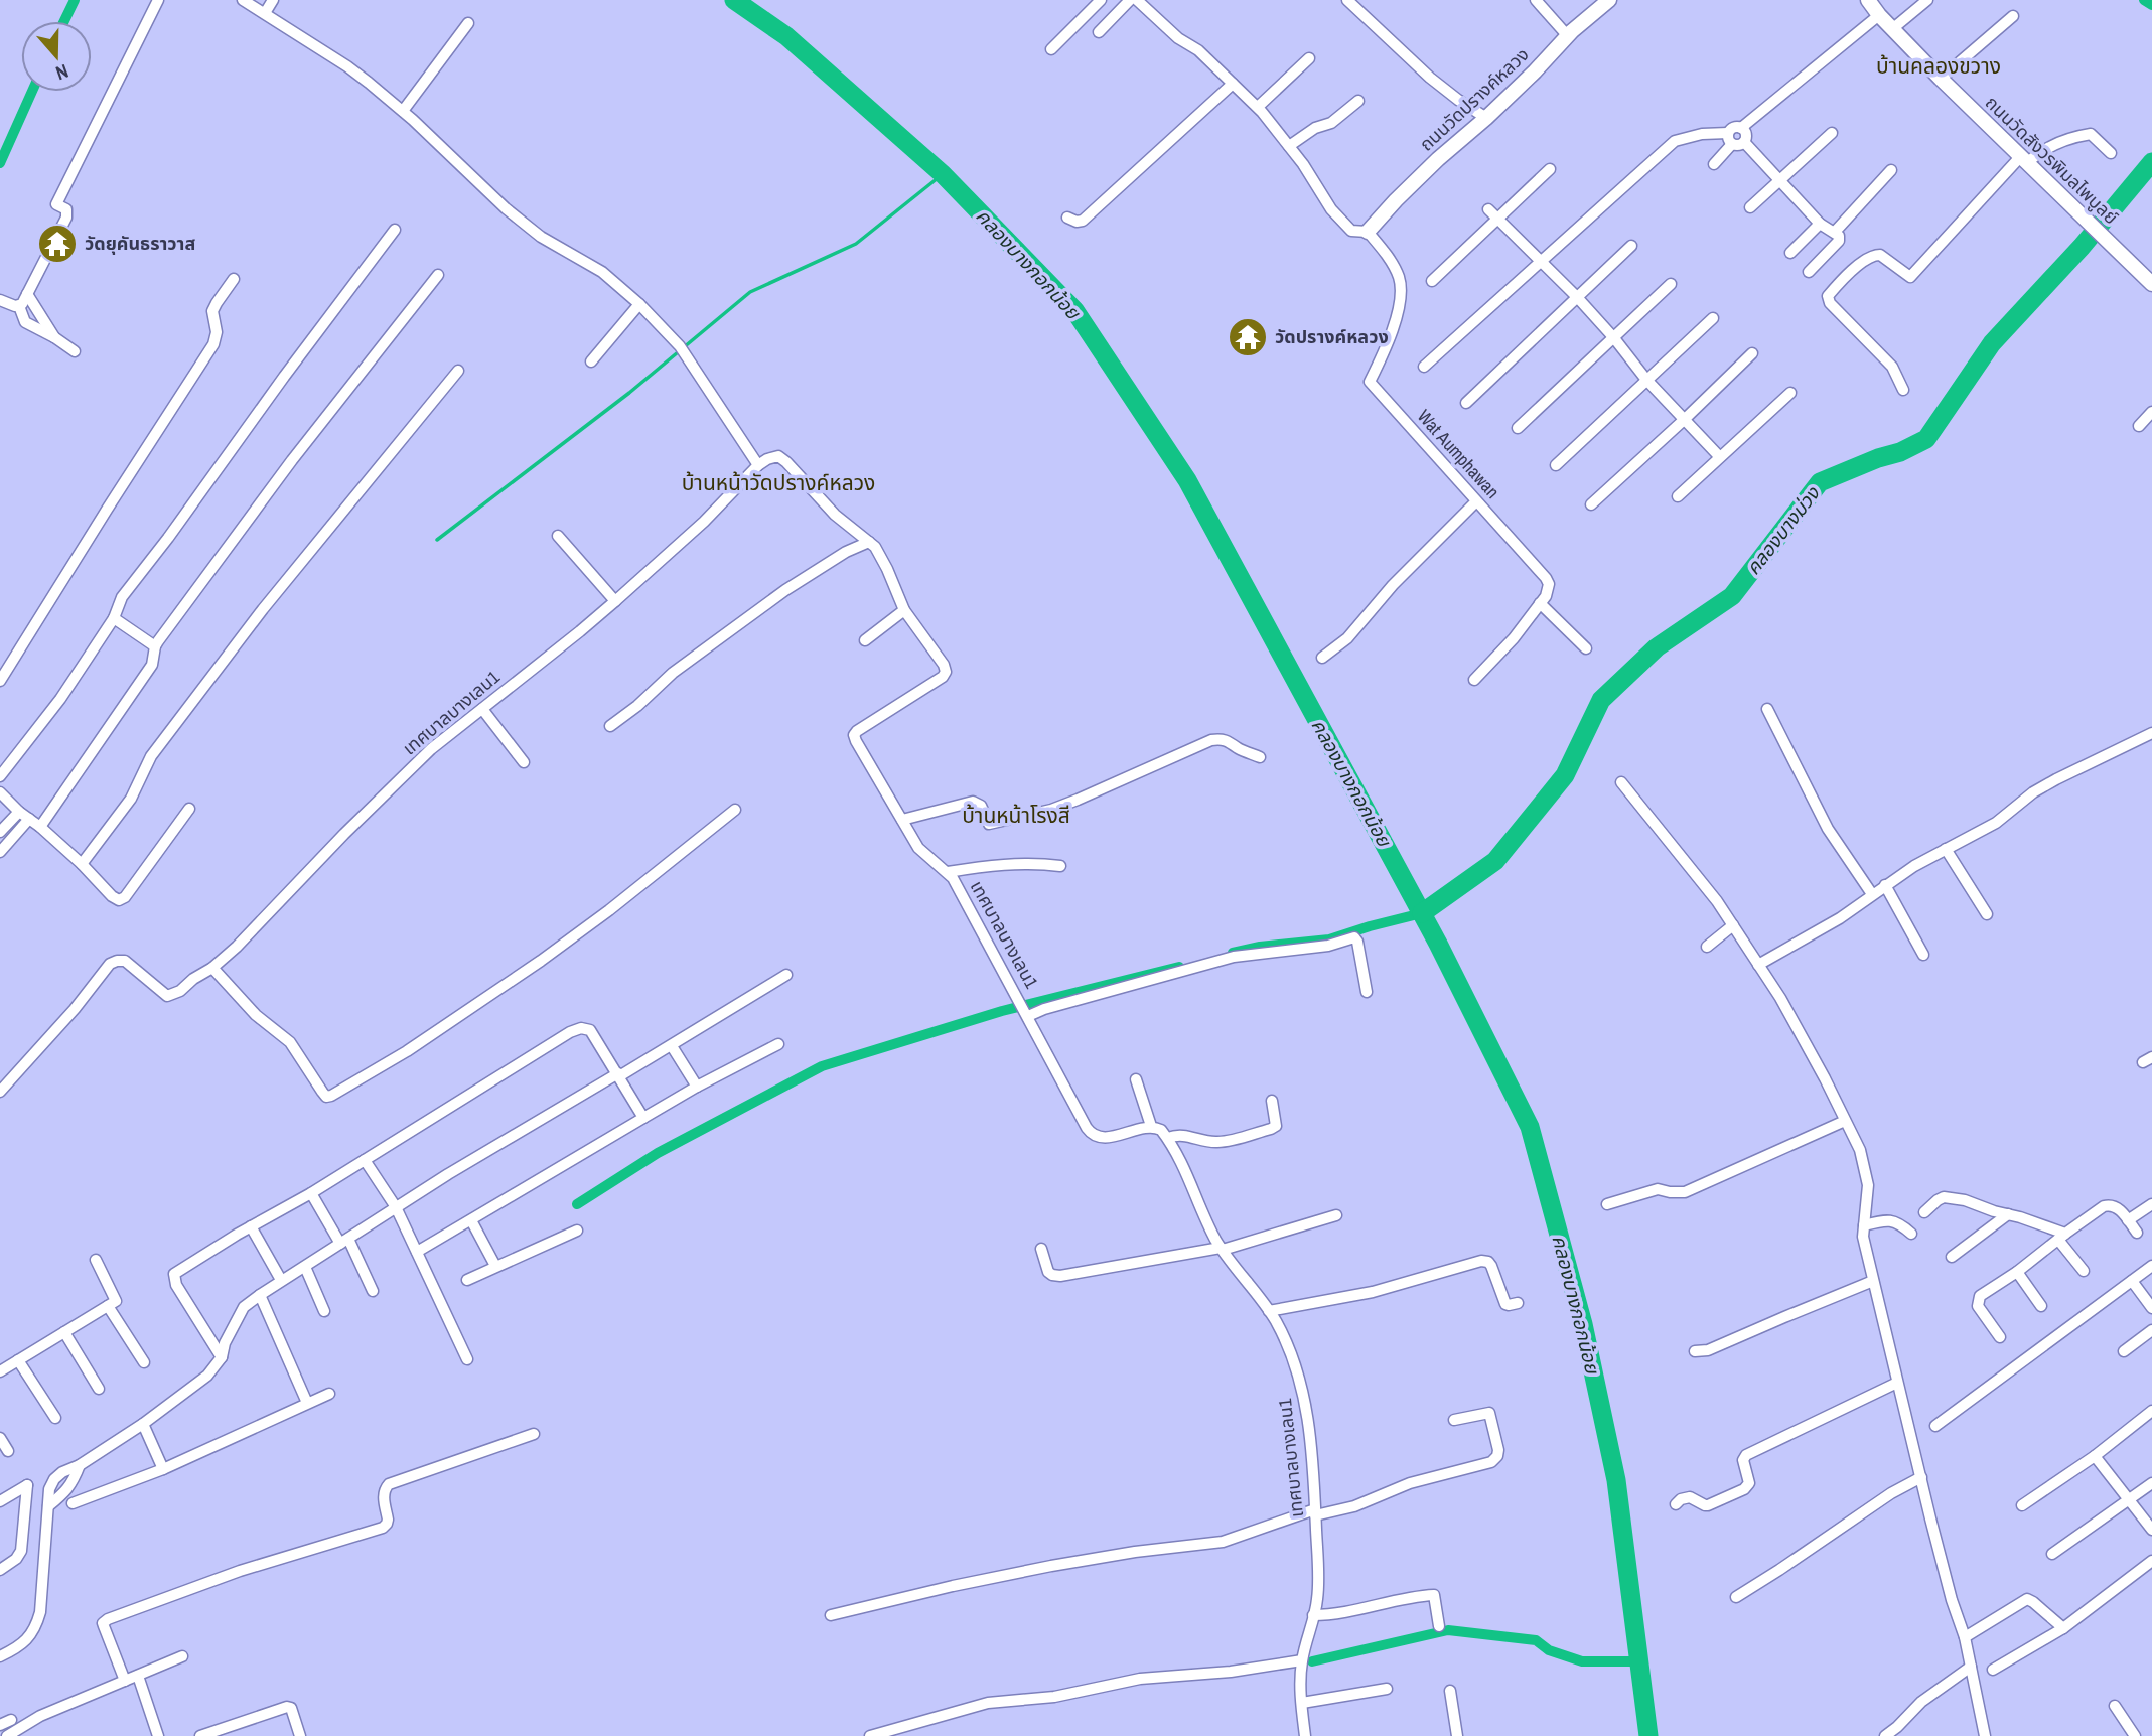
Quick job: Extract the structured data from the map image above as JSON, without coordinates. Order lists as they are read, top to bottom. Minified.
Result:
{"streets":{"street":["ถนนวัดปรางค์หลวง","ถนนวัดสังวรพิมลไพบูลย์","Wat Aumphawan","เทศบาลบางเลน1"]},"crossings":[["ถนนวัดปรางค์หลวง","Wat Aumphawan"]],"districts":["บ้านคลองขวาง","บ้านหน้าวัดปรางค์หลวง","บ้านหน้าโรงสี"],"water":["คลองบางกอกน้อย","คลองบางม่วง"],"places":{"temple":["วัดยุคันธราวาส","วัดปรางค์หลวง"]},"north":"bottom"}
